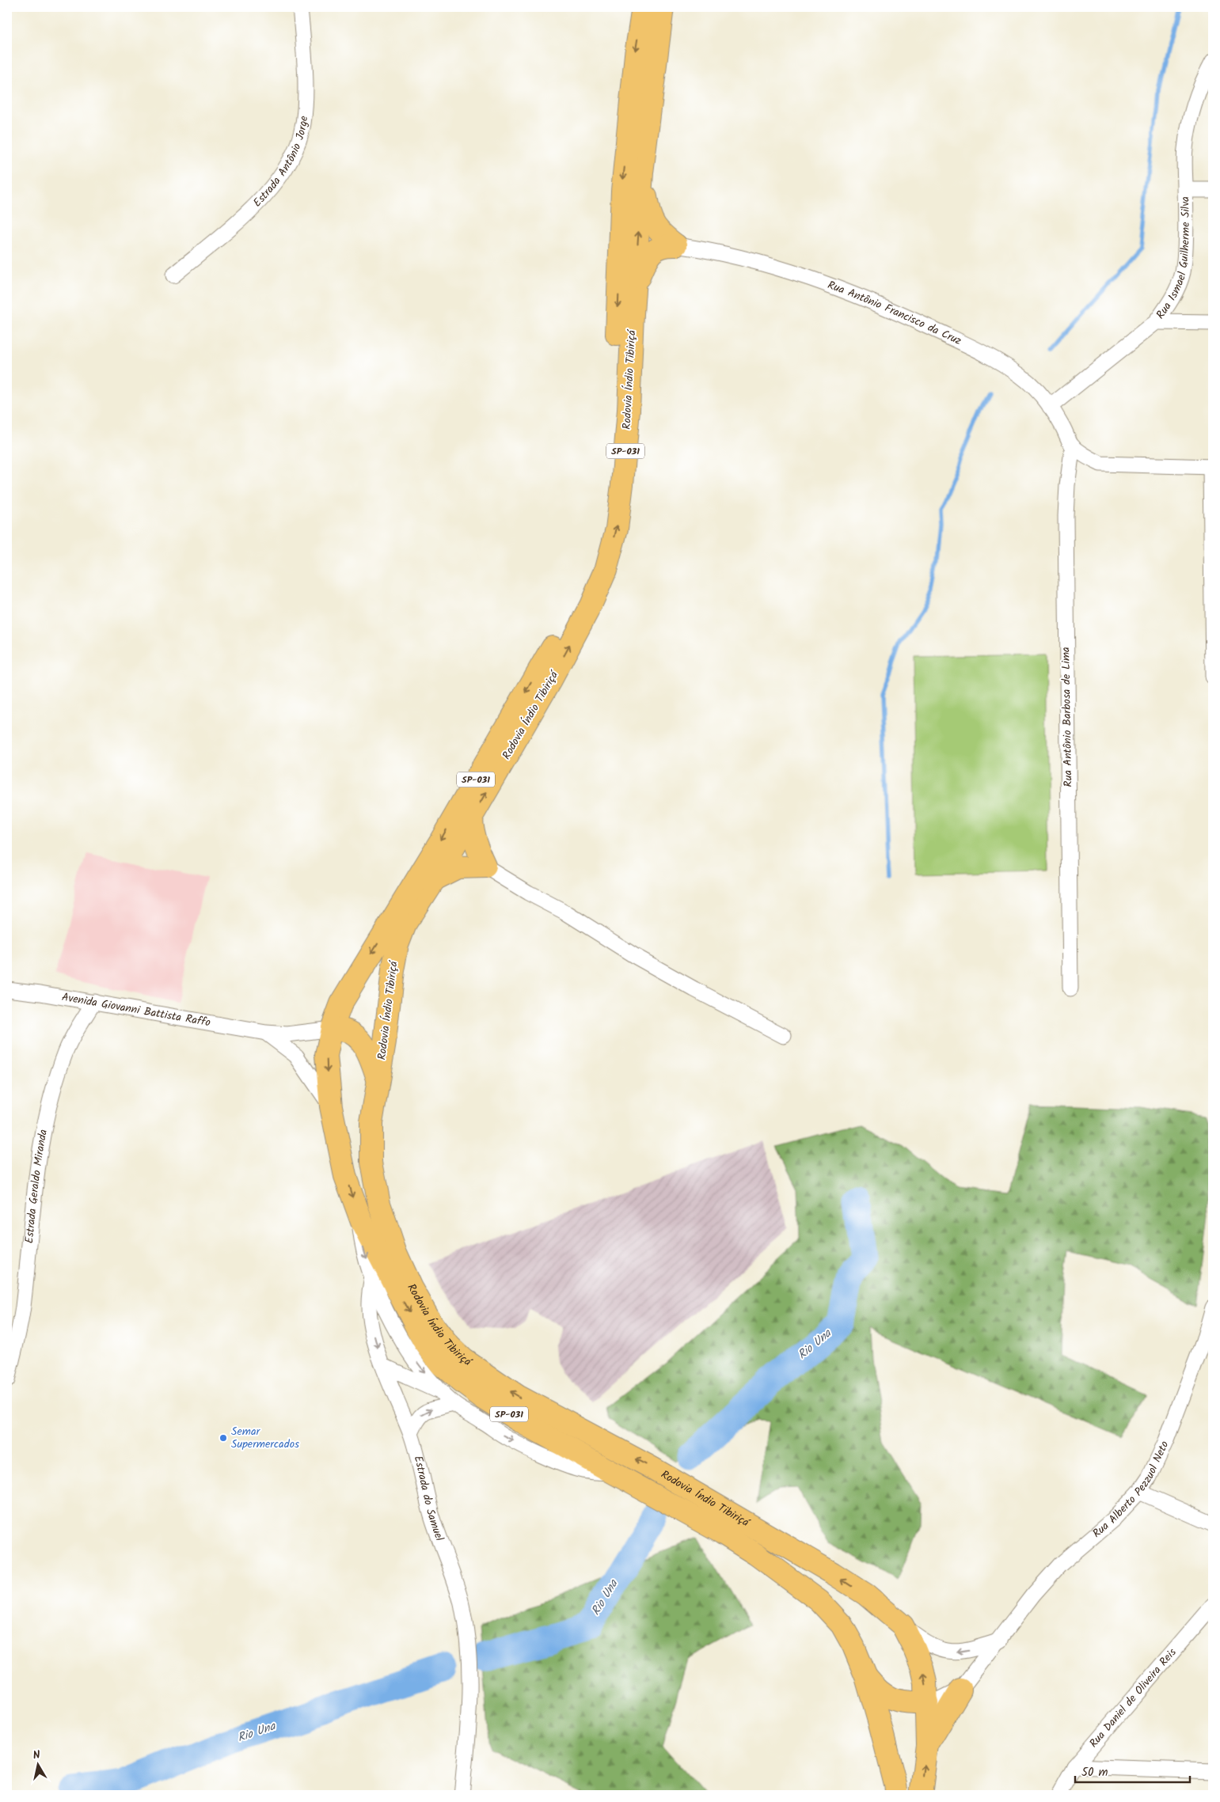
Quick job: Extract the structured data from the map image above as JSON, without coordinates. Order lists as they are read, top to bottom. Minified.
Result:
{"streets":{"highway":["Rodovia Índio Tibiriçá","SP-031"],"street":["Estrada Antônio Jorge","Rua Ismael Guilherme Silva","Rua Antônio Francisco da Cruz","Rua Antônio Barbosa de Lima","Avenida Giovanni Battista Raffo","Estrada Geraldo Miranda","Rua Alberto Pezzuol Neto","Estrada do Samuel","Rua Daniel de Oliveira Reis"]},"crossings":[["Rua Ismael Guilherme Silva","Rua Antônio Francisco da Cruz"],["Rua Antônio Francisco da Cruz","Rua Antônio Barbosa de Lima"],["Rodovia Índio Tibiriçá","Avenida Giovanni Battista Raffo"],["Rodovia Índio Tibiriçá","Rua Alberto Pezzuol Neto"],["Avenida Giovanni Battista Raffo","Estrada Geraldo Miranda"]],"water":["Rio Una"],"places":["Semar Supermercados"],"scale_bar":"50 m","north":"top"}
